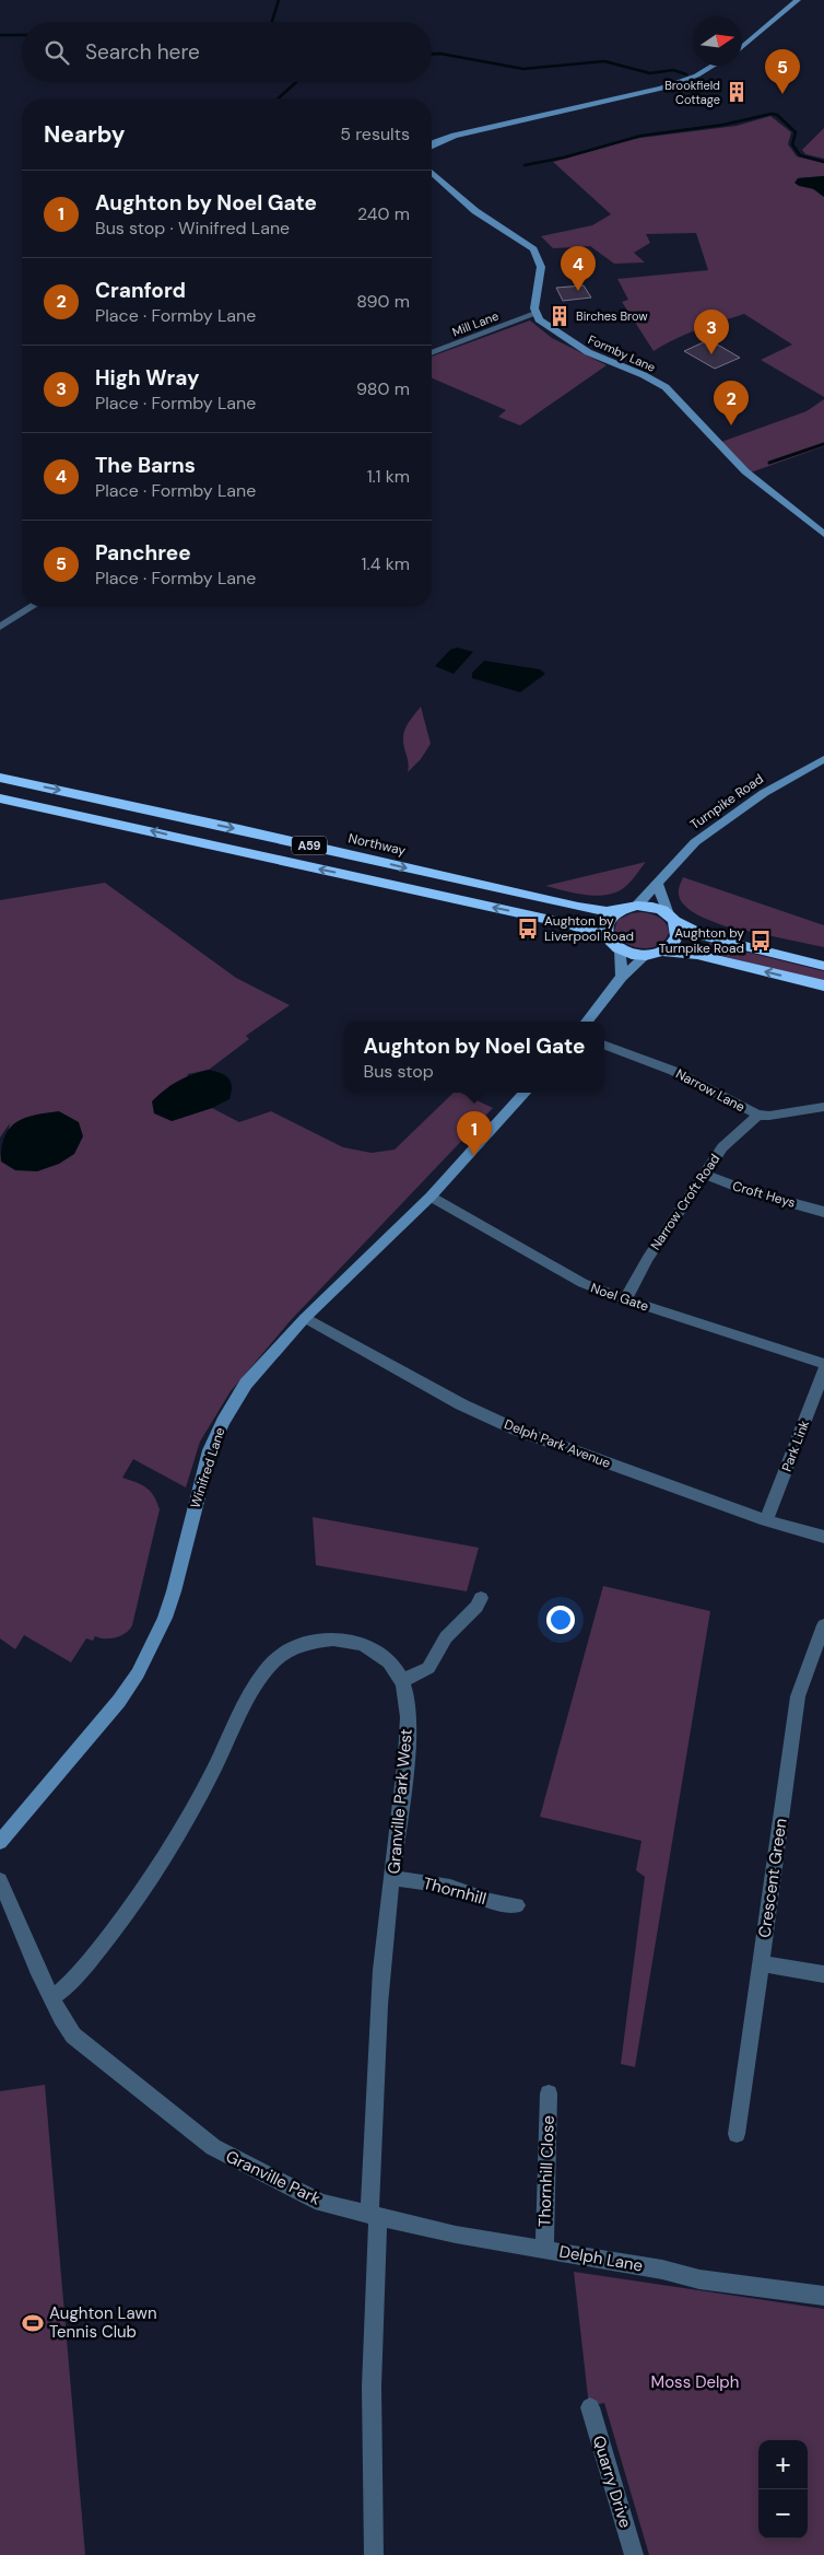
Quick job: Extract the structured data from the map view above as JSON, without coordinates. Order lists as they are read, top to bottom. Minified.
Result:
{"streets":{"highway":["Northway","A59"],"main road":["Formby Lane","Turnpike Road","Winifred Lane"],"street":["Mill Lane","Narrow Lane","Croft Heys","Narrow Croft Road","Noel Gate","Delph Park Avenue","Park Link","Granville Park West","Crescent Green","Thornhill","Thornhill Close","Granville Park","Delph Lane","Quarry Drive"]},"crossings":[["Mill Lane","Formby Lane"],["Turnpike Road","Northway"],["Turnpike Road","A59"],["Northway","A59"],["Narrow Lane","Narrow Croft Road"],["Croft Heys","Narrow Croft Road"],["Narrow Croft Road","Noel Gate"],["Noel Gate","Winifred Lane"],["Delph Park Avenue","Park Link"],["Delph Park Avenue","Winifred Lane"],["Granville Park West","Thornhill"],["Granville Park West","Granville Park"],["Granville Park West","Delph Lane"],["Thornhill Close","Delph Lane"],["Granville Park","Delph Lane"]],"parks":["Moss Delph"],"places":{"building":["Brookfield Cottage","Birches Brow"],"bus stop":["Aughton by Liverpool Road","Aughton by Turnpike Road"],"sports":["Aughton Lawn Tennis Club"]},"north":"right","page":{"search":"Search here","pins":["5","4","3","2","1"],"heading":["Nearby","5 results"],"list":[{"mark":"1","name":"Aughton by Noel Gate","note":"Bus stop · Winifred Lane","value":"240 m"},{"mark":"2","name":"Cranford","note":"Place · Formby Lane","value":"890 m"},{"mark":"3","name":"High Wray","note":"Place · Formby Lane","value":"980 m"},{"mark":"4","name":"The Barns","note":"Place · Formby Lane","value":"1.1 km"},{"mark":"5","name":"Panchree","note":"Place · Formby Lane","value":"1.4 km"}],"popup":["Aughton by Noel Gate","Bus stop"],"map_buttons":["+","−"]}}
